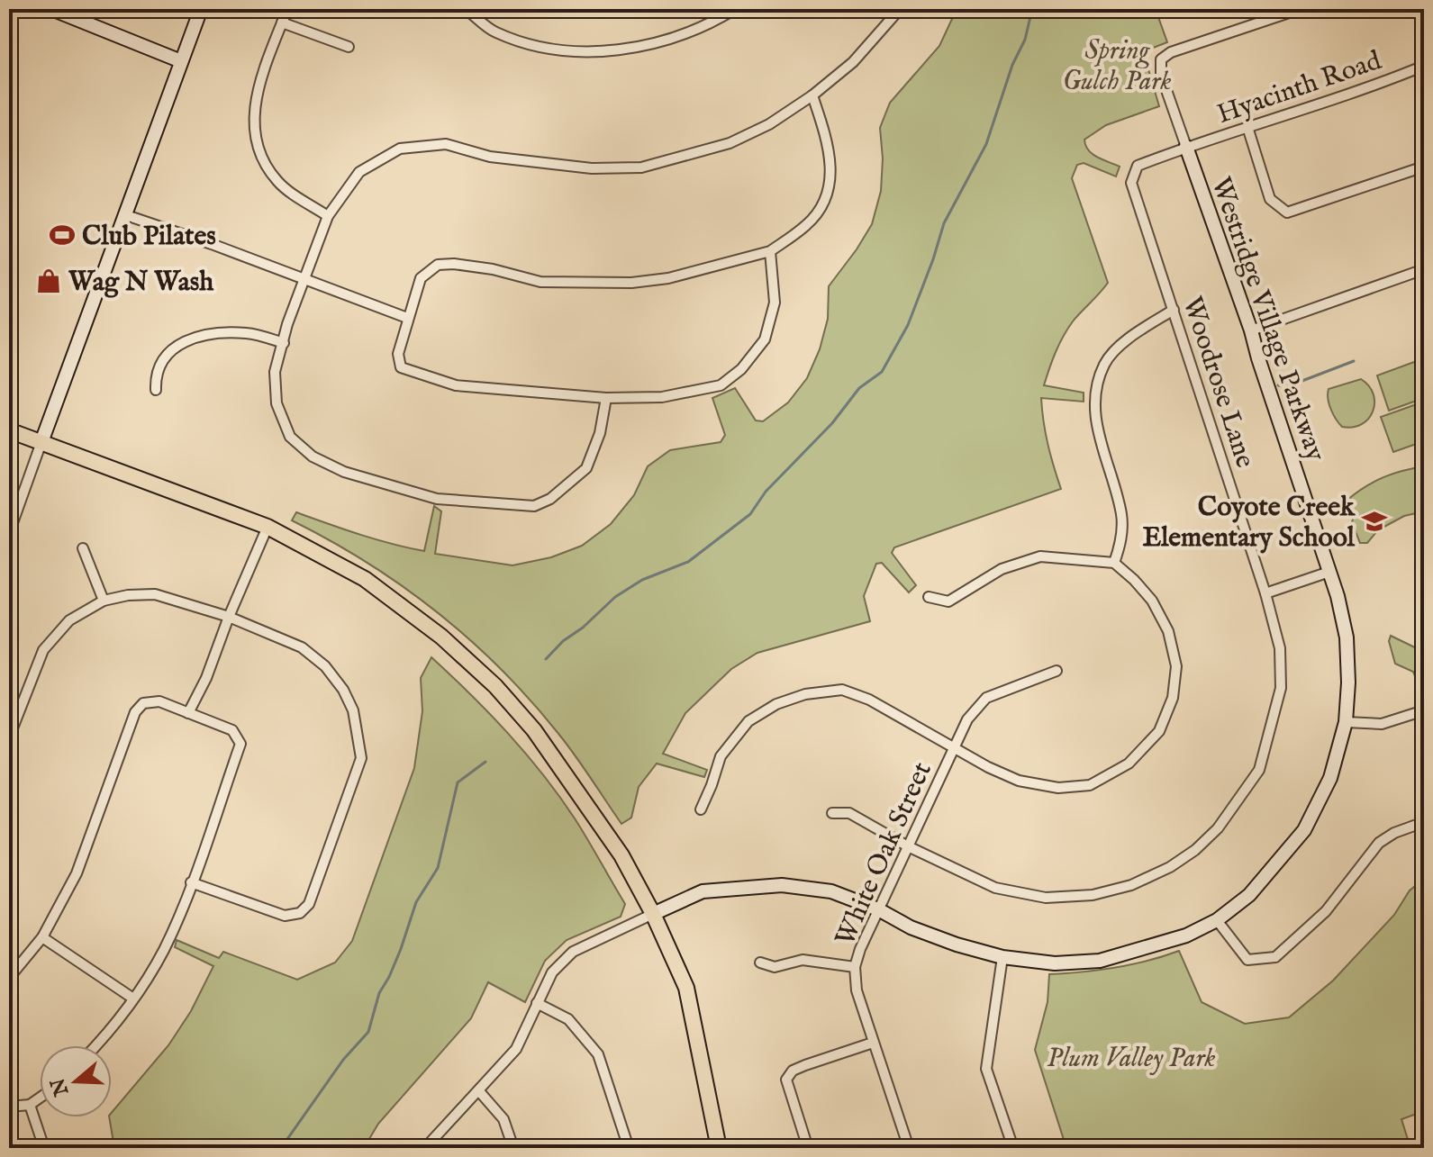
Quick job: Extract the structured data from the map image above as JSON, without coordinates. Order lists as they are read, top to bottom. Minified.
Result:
{"streets":{"street":["Hyacinth Road","Westridge Village Parkway","Woodrose Lane","White Oak Street"]},"crossings":[["Hyacinth Road","Westridge Village Parkway"],["Hyacinth Road","Woodrose Lane"],["Westridge Village Parkway","Woodrose Lane"],["Westridge Village Parkway","White Oak Street"],["Woodrose Lane","White Oak Street"]],"parks":["Spring Gulch Park","Plum Valley Park"],"places":{"sports":["Club Pilates"],"shop":["Wag N Wash"],"school or university":["Coyote Creek Elementary School"]},"north":"left"}
